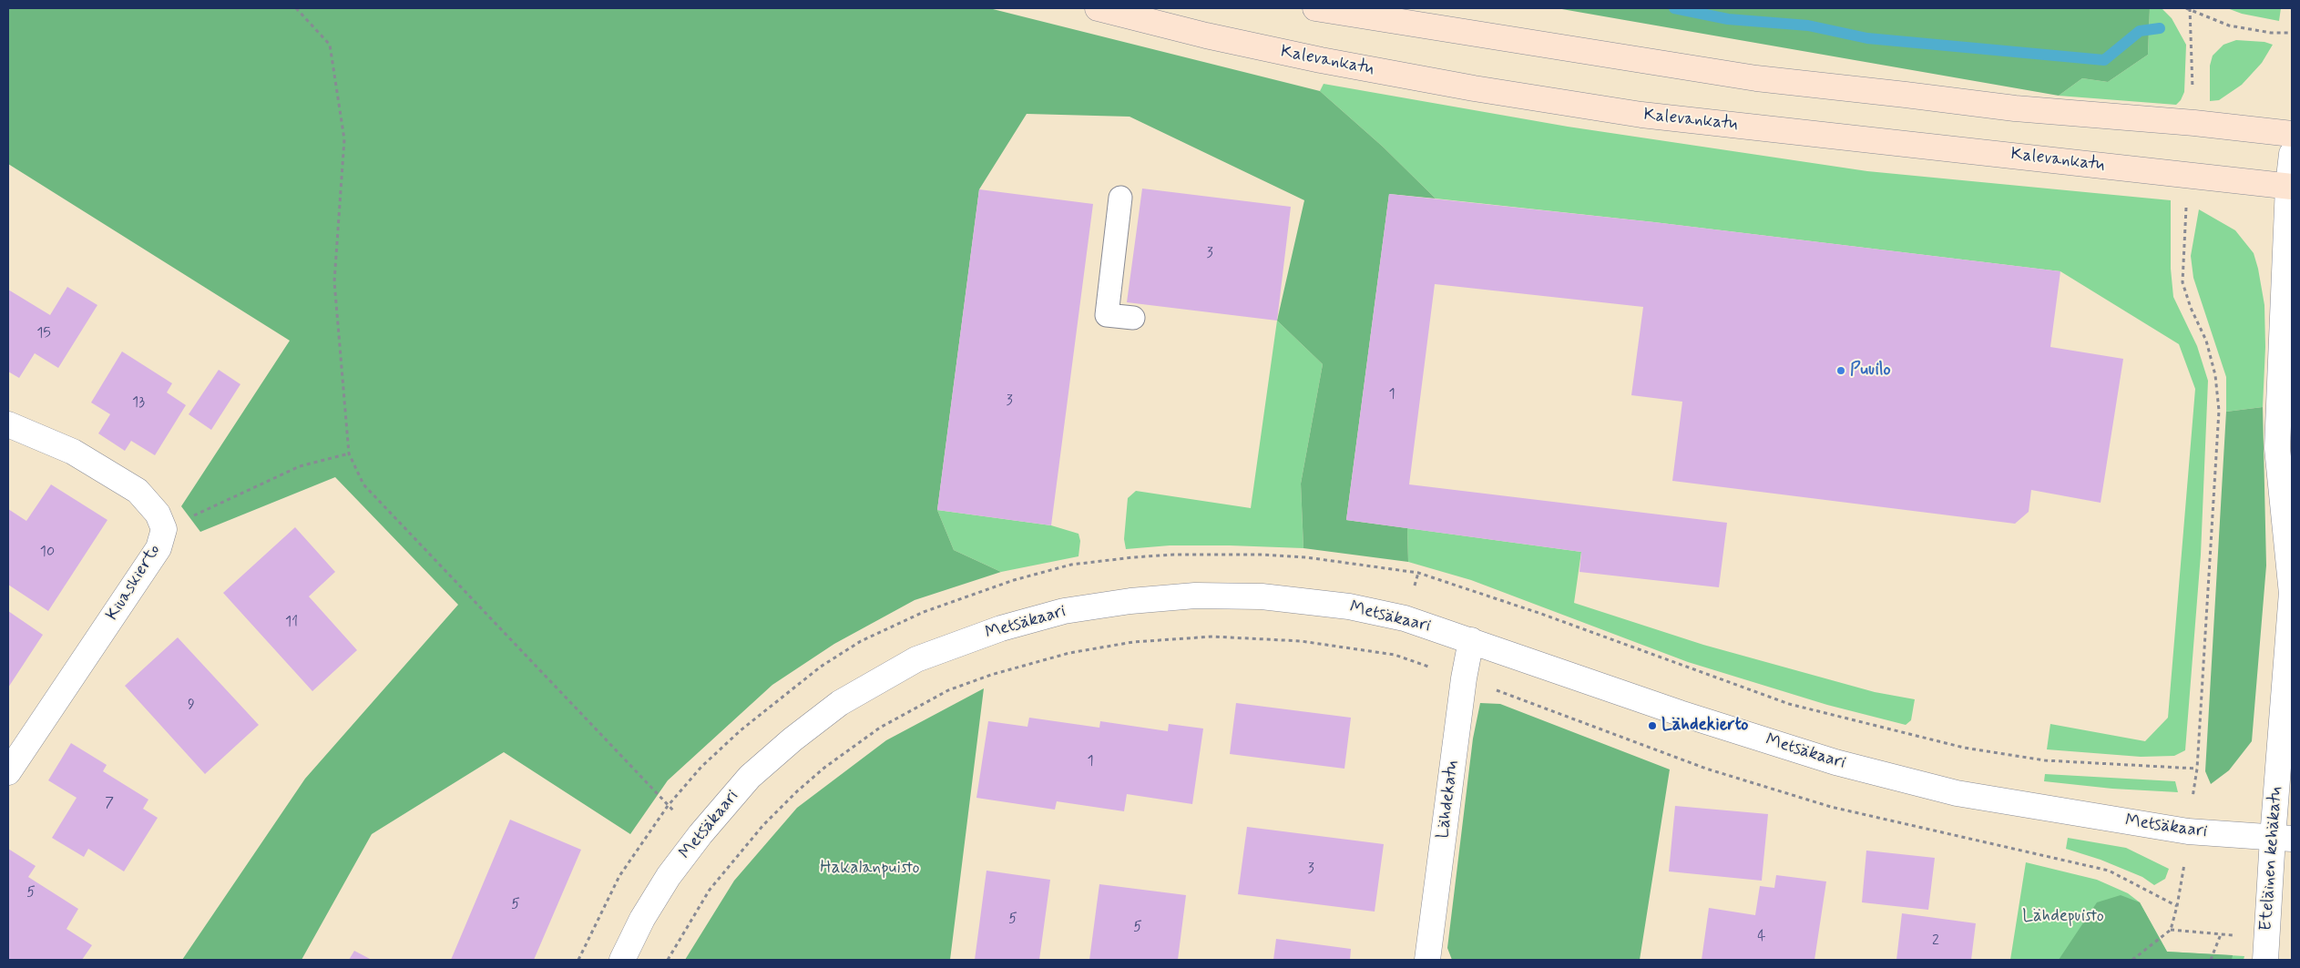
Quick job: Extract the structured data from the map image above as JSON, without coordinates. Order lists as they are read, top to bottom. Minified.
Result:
{"streets":{"main road":["Kalevankatu"],"street":["Kiuaskierto","Metsäkaari","Lähdekatu","Eteläinen kehäkatu"]},"crossings":[["Kalevankatu","Eteläinen kehäkatu"],["Metsäkaari","Lähdekatu"],["Metsäkaari","Eteläinen kehäkatu"]],"parks":["Hakalanpuisto","Lähdepuisto"],"places":["Puuilo","Lähdekierto"],"house_numbers":["3","15","1","3","13","10","11","9","1","7","3","5","5","5","5","4","2"]}
